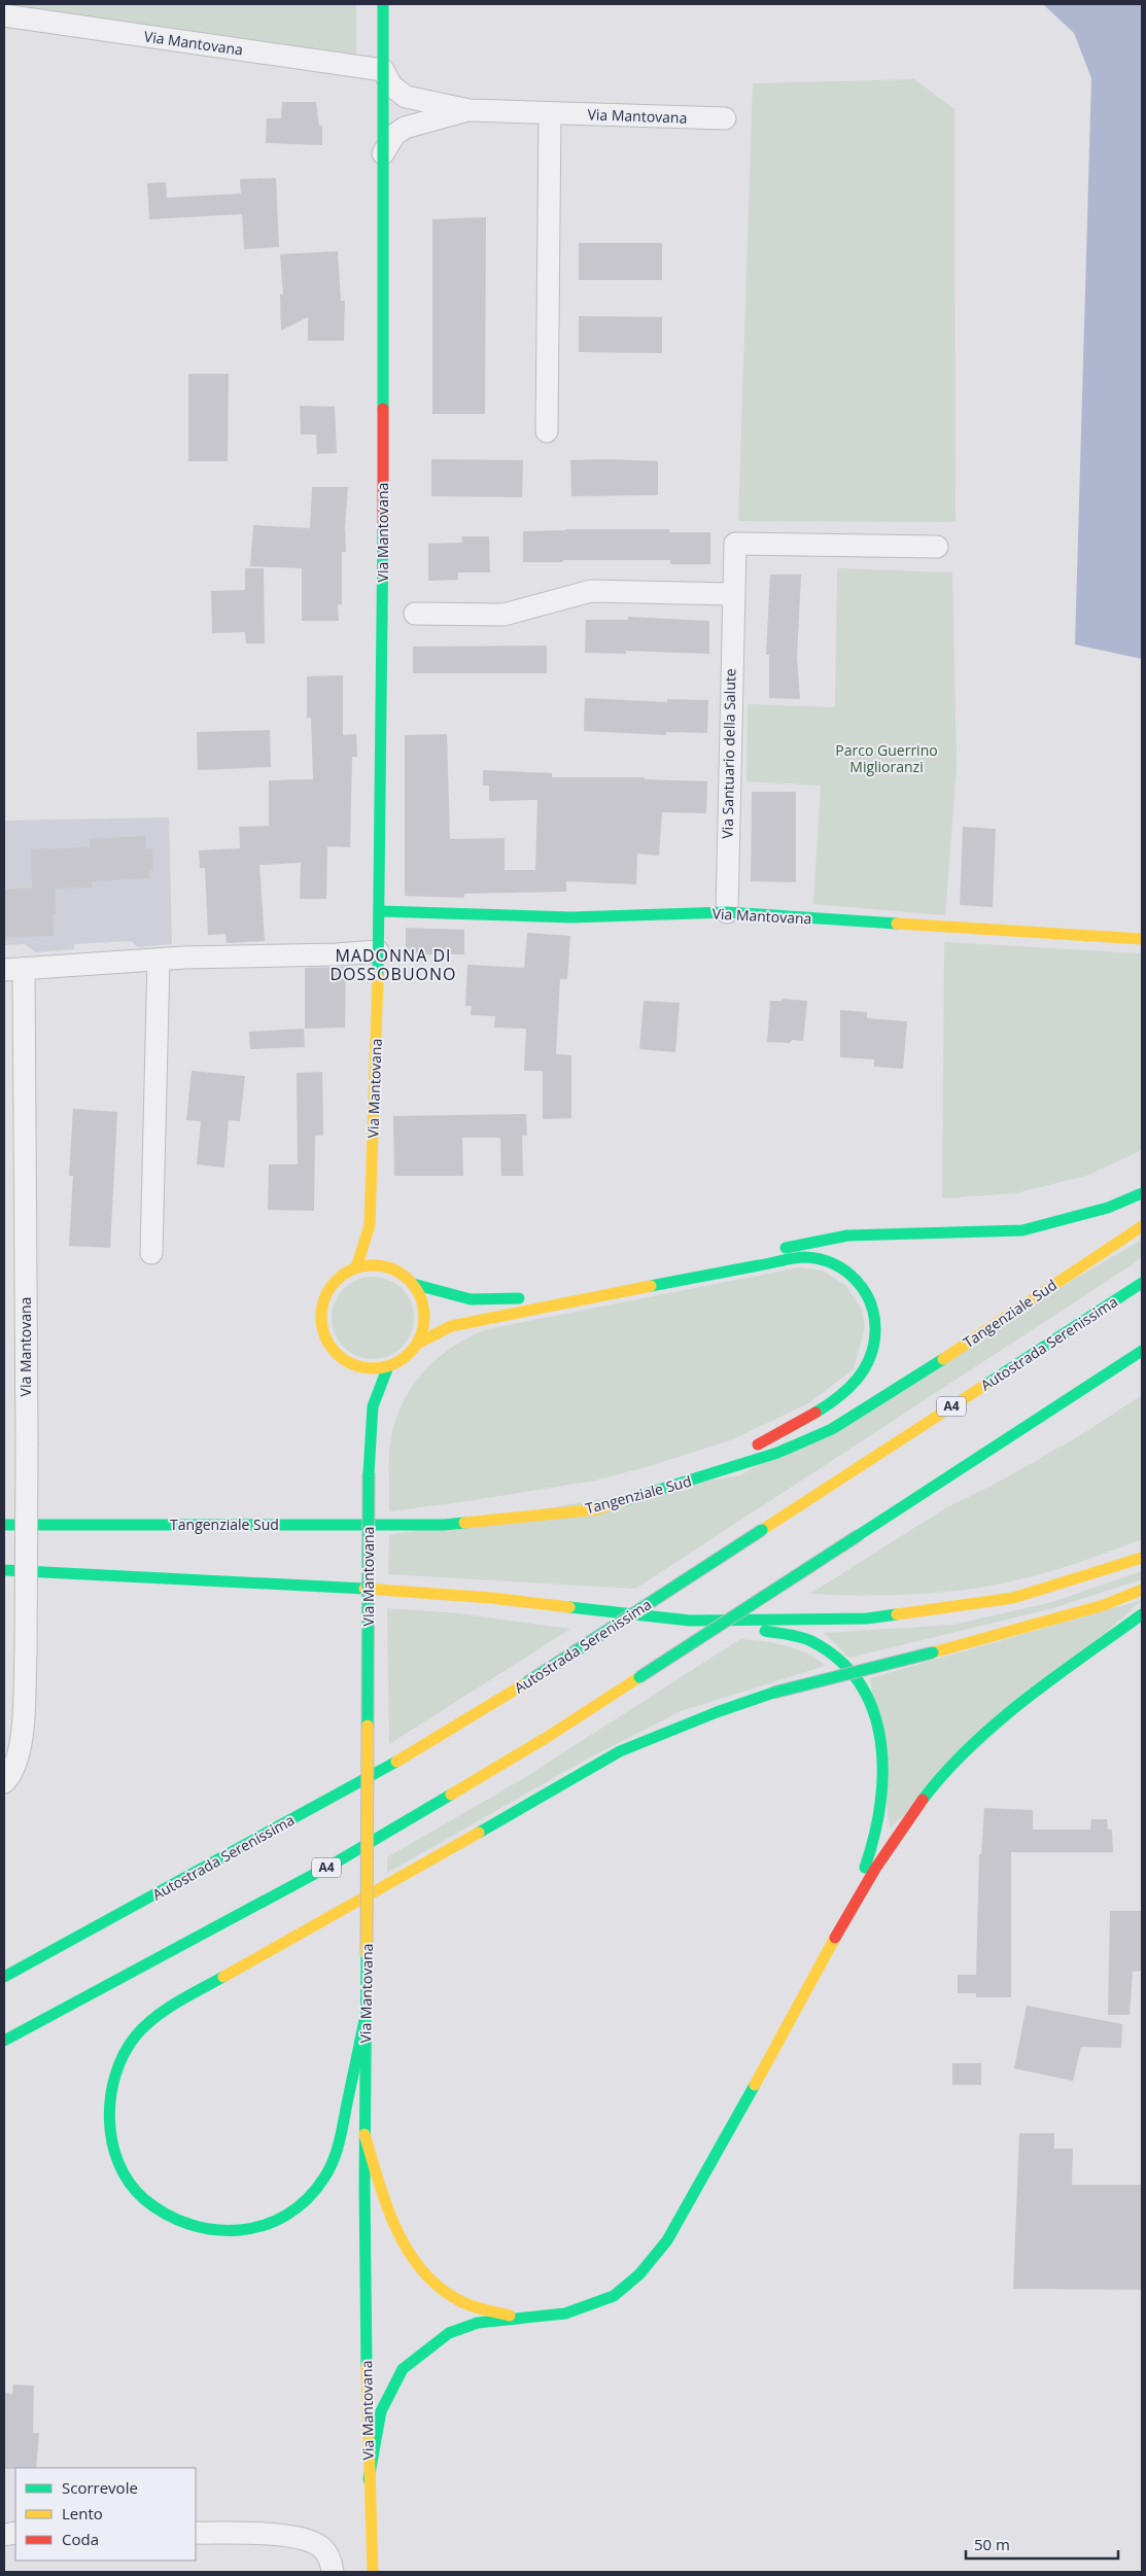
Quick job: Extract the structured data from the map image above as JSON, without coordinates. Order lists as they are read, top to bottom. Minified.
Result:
{"streets":{"main road":["Via Mantovana","Tangenziale Sud","Autostrada Serenissima","A4"],"street":["Via Santuario della Salute"]},"crossings":[["Via Mantovana","Via Santuario della Salute"]],"districts":["MADONNA DI DOSSOBUONO"],"parks":["Parco Guerrino Miglioranzi"],"legend":["Scorrevole","Lento","Coda"],"scale_bar":"50 m"}
